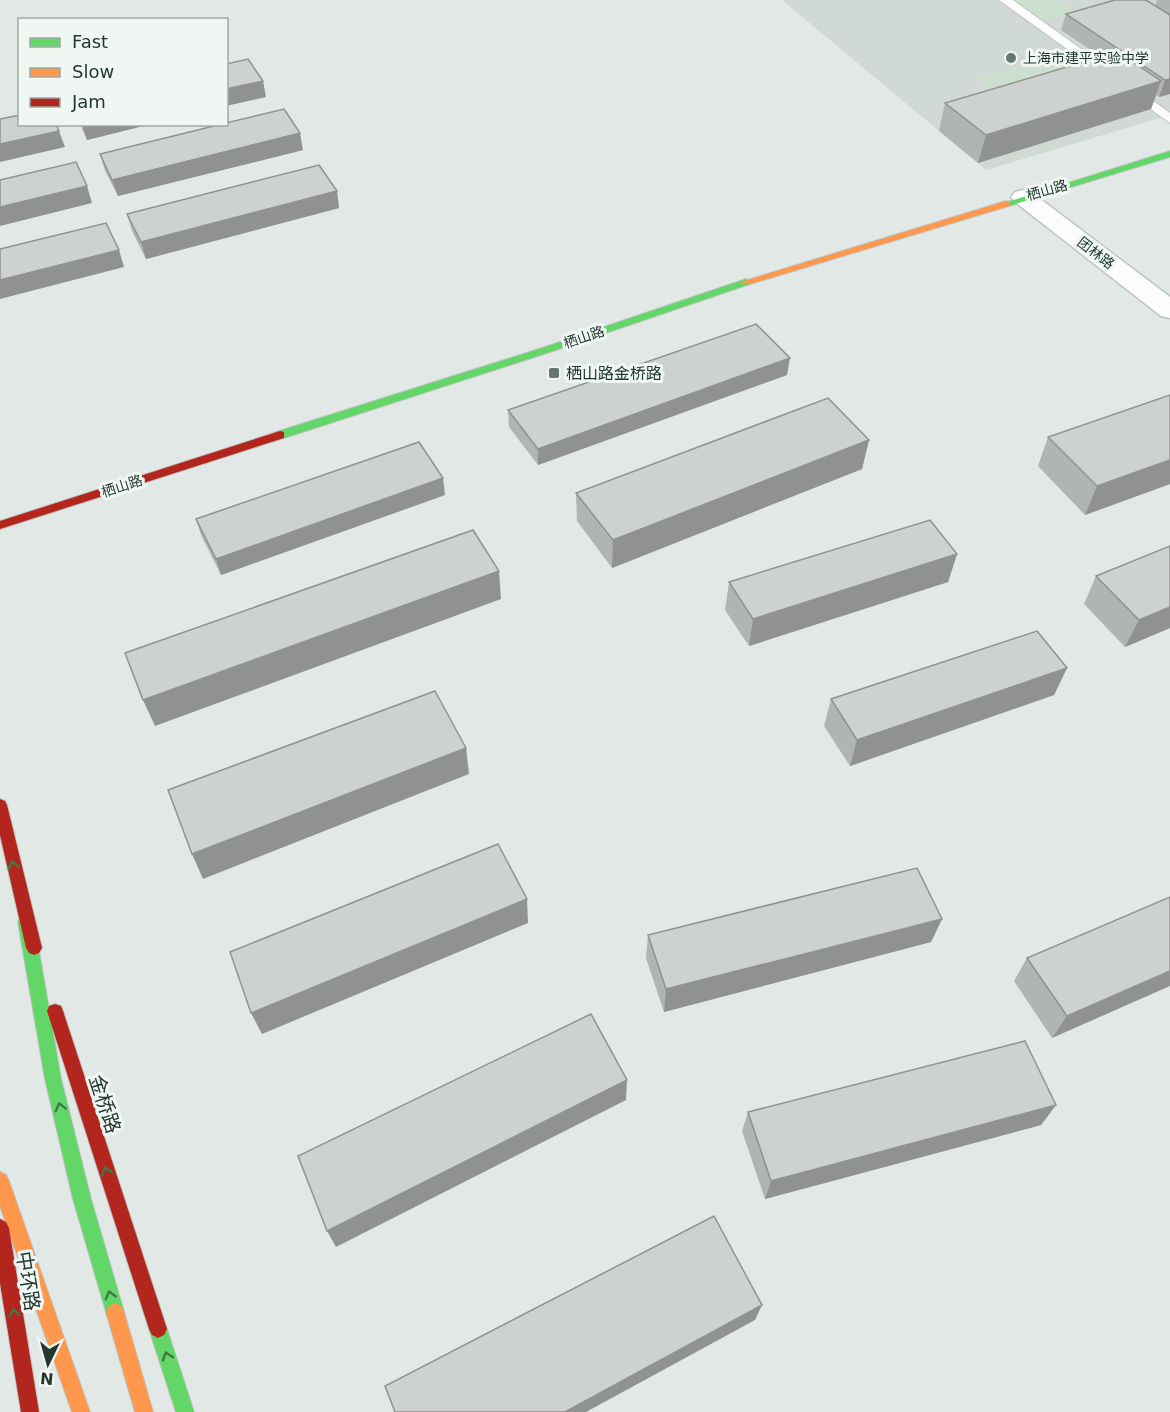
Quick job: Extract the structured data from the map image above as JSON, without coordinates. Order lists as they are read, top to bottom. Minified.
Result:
{"streets":{"main road":["栖山路","金桥路","中环路"],"street":["团林路"]},"crossings":[["栖山路","团林路"]],"places":{"other":["上海市建平实验中学"],"transit":["栖山路金桥路"]},"legend":["Fast","Slow","Jam"],"north":"bottom"}
